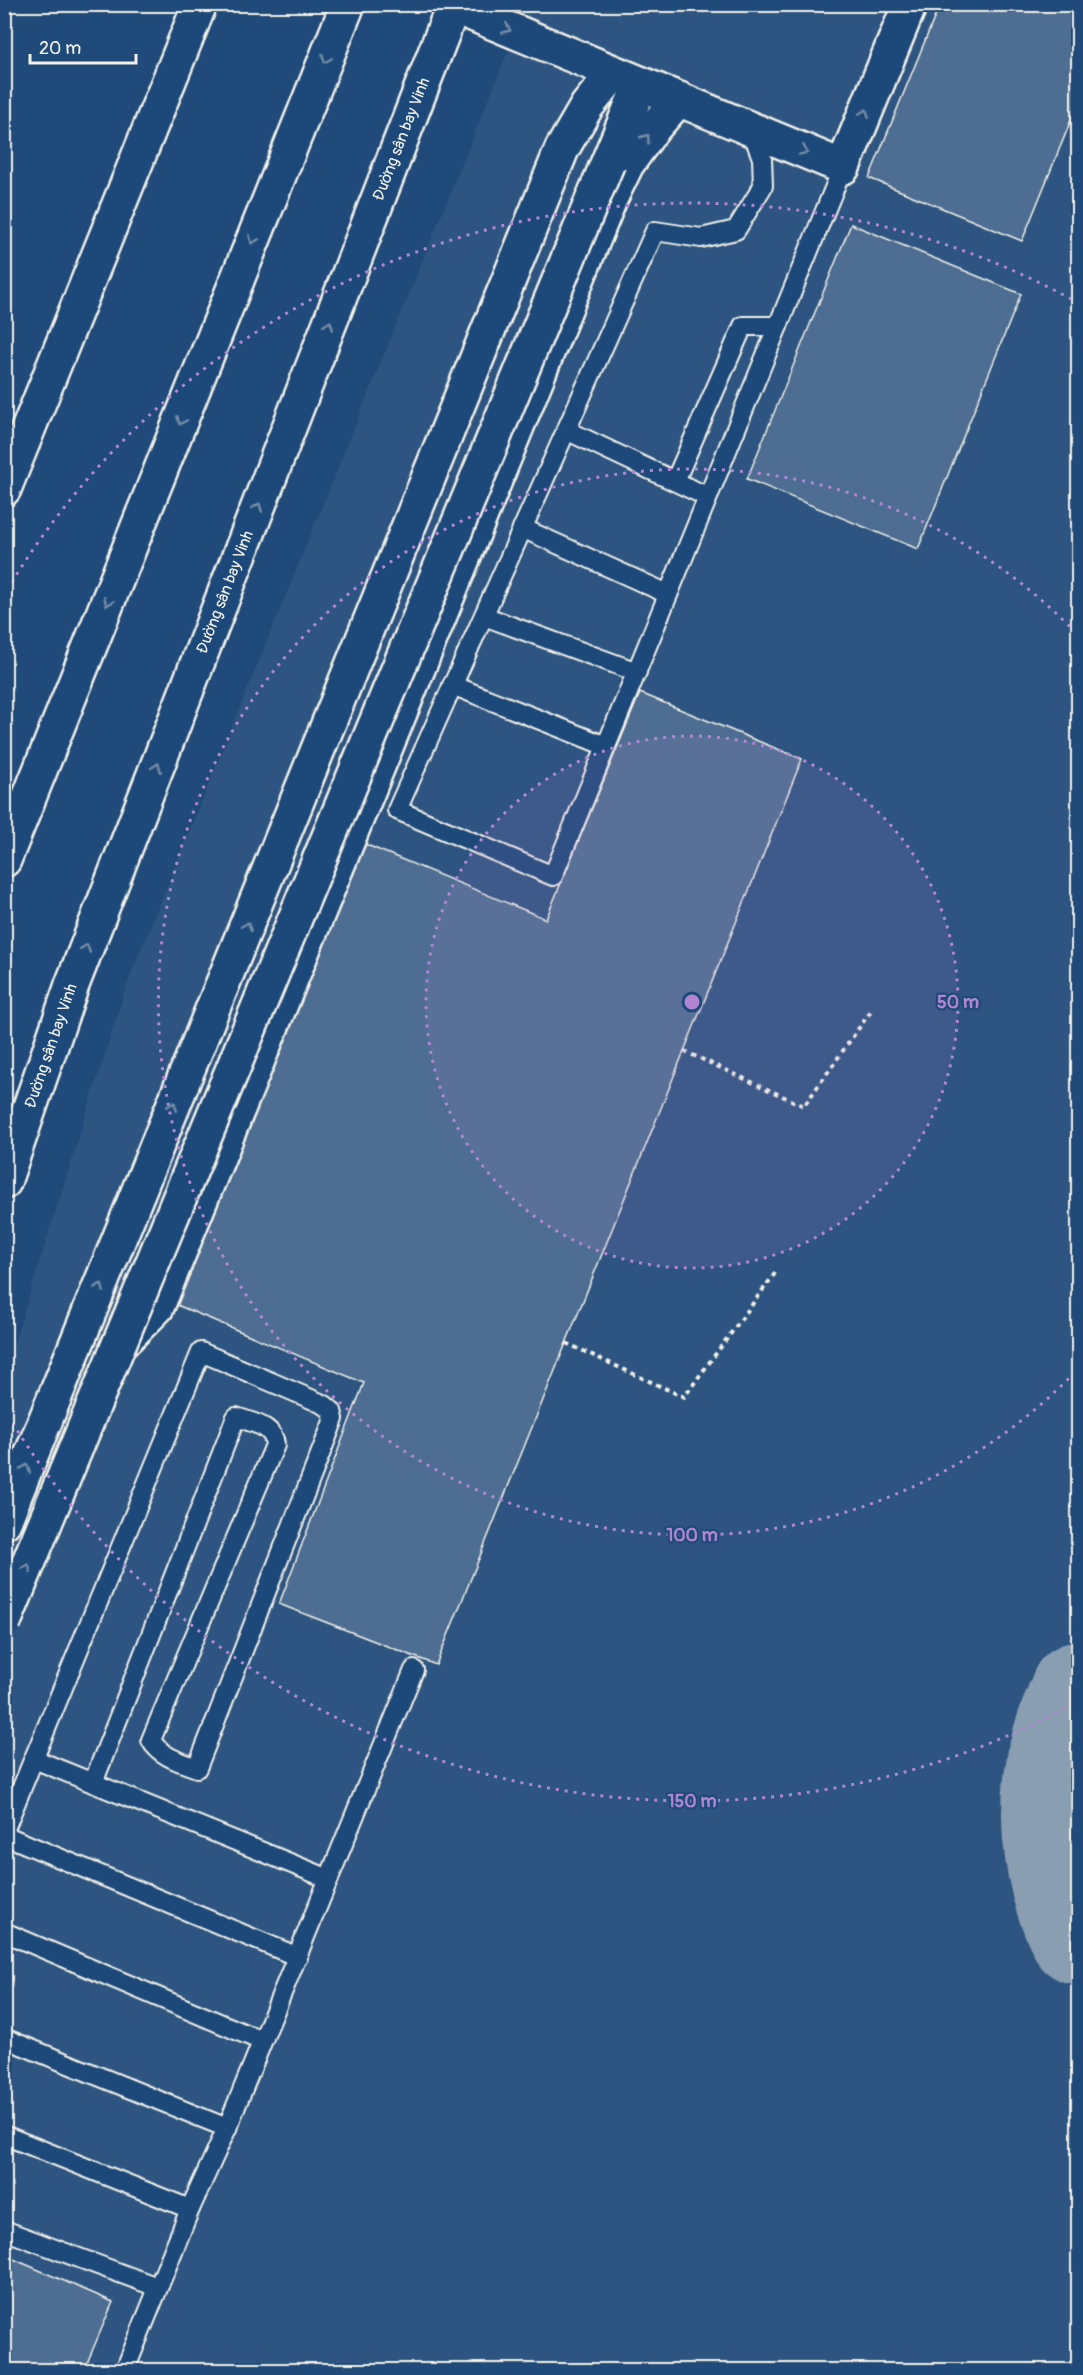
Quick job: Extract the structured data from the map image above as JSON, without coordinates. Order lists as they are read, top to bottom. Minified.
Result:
{"streets":{"street":["Đường sân bay Vinh"]},"scale_bar":"20 m","rings":["50 m","100 m","150 m"]}
